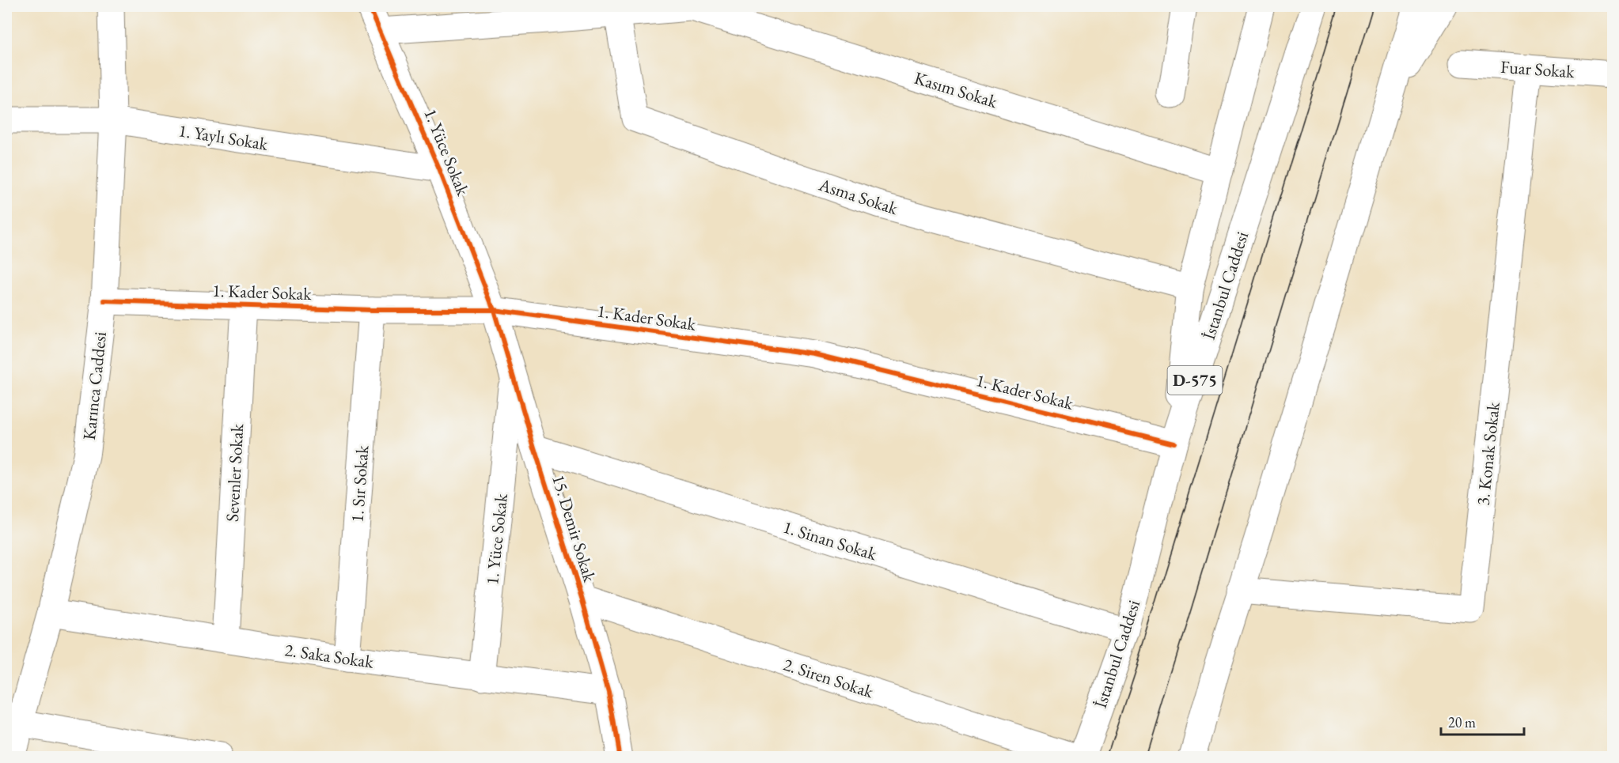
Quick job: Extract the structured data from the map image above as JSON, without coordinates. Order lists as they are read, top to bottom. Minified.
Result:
{"streets":{"main road":["Fuar Sokak","Kasım Sokak","1. Yaylı Sokak","1. Yüce Sokak","Asma Sokak","İstanbul Caddesi","1. Kader Sokak","D-575","Karınca Caddesi","3. Konak Sokak","Sevenler Sokak","1. Sır Sokak","15. Demir Sokak","1. Sinan Sokak","2. Saka Sokak","2. Siren Sokak"]},"crossings":[["Fuar Sokak","3. Konak Sokak"],["1. Yaylı Sokak","1. Yüce Sokak"],["1. Yaylı Sokak","Karınca Caddesi"],["1. Yüce Sokak","1. Kader Sokak"],["1. Yüce Sokak","15. Demir Sokak"],["1. Yüce Sokak","2. Saka Sokak"],["İstanbul Caddesi","1. Kader Sokak"],["İstanbul Caddesi","1. Sinan Sokak"],["1. Kader Sokak","Karınca Caddesi"],["1. Kader Sokak","Sevenler Sokak"],["1. Kader Sokak","1. Sır Sokak"],["1. Kader Sokak","15. Demir Sokak"],["Karınca Caddesi","2. Saka Sokak"],["Sevenler Sokak","2. Saka Sokak"],["1. Sır Sokak","2. Saka Sokak"],["15. Demir Sokak","1. Sinan Sokak"],["15. Demir Sokak","2. Saka Sokak"],["15. Demir Sokak","2. Siren Sokak"]],"scale_bar":"20 m"}
